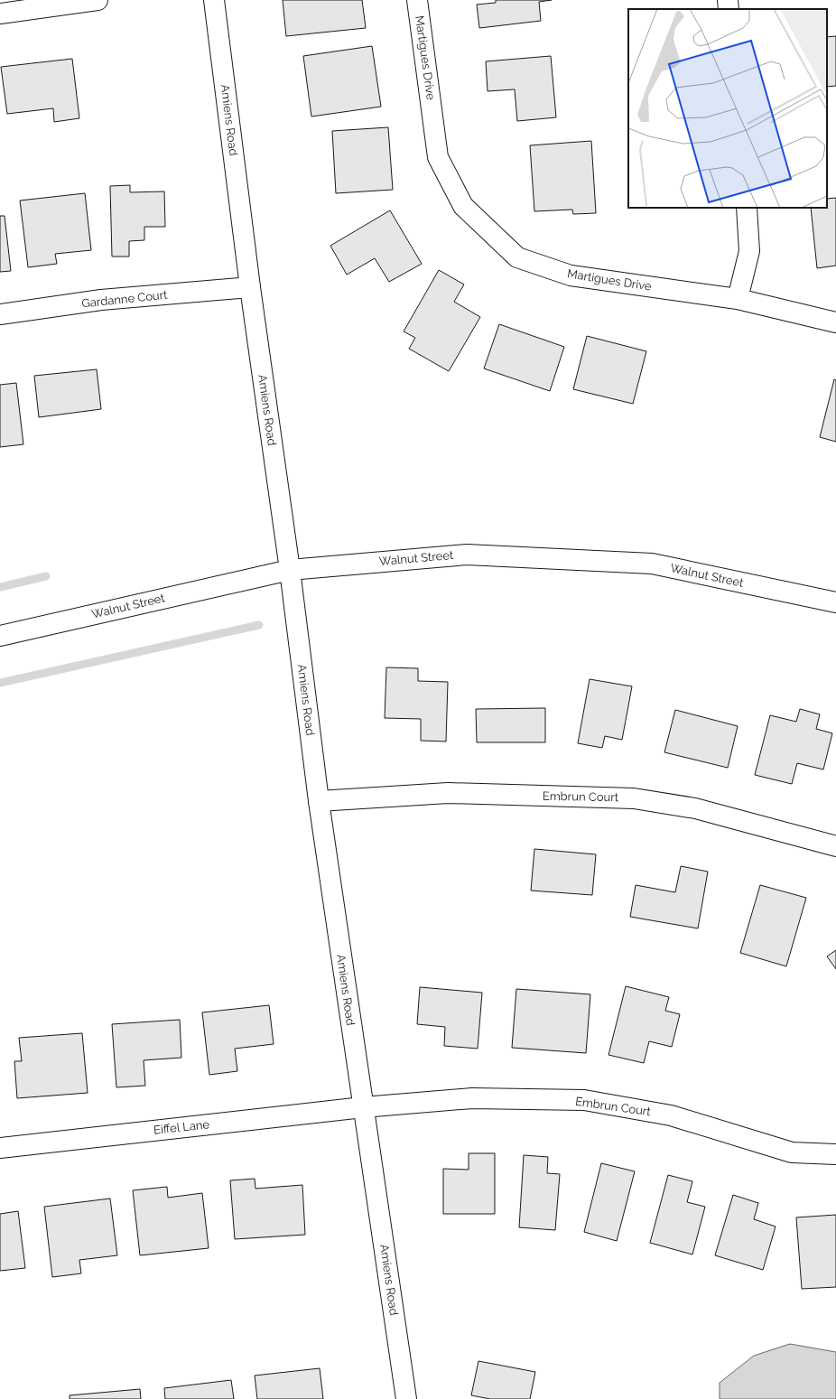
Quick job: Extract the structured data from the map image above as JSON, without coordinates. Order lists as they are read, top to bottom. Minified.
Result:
{"streets":{"street":["Martigues Drive","Amiens Road","Gardanne Court","Walnut Street","Embrun Court","Eiffel Lane"]},"crossings":[["Amiens Road","Gardanne Court"],["Amiens Road","Walnut Street"],["Amiens Road","Embrun Court"],["Amiens Road","Eiffel Lane"],["Embrun Court","Eiffel Lane"]]}
